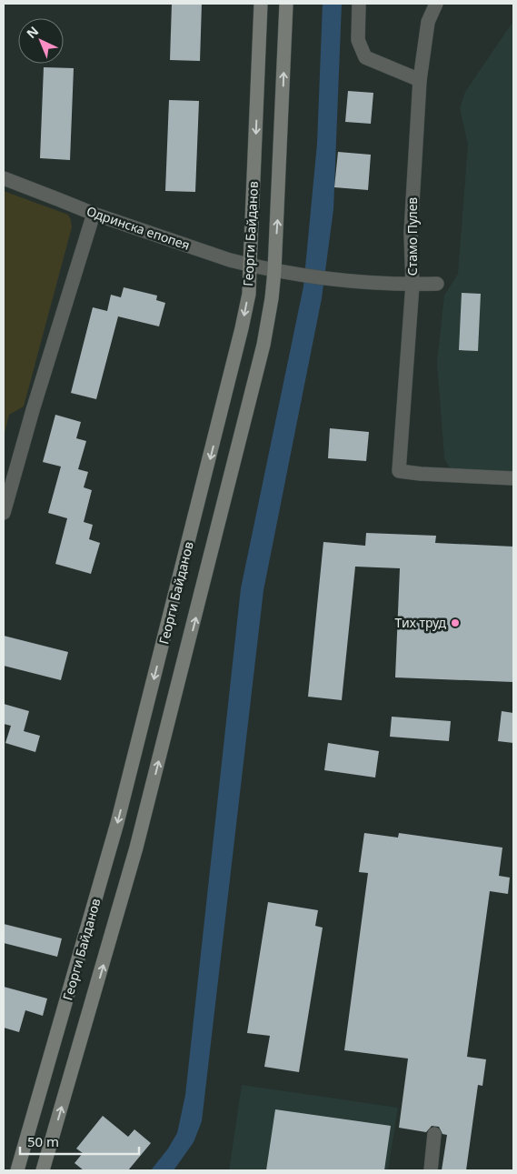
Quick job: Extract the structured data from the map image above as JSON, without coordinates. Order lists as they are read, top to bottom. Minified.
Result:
{"streets":{"main road":["Георги Байданов"],"street":["Одринска епопея","Стамо Пулев"]},"crossings":[["Одринска епопея","Георги Байданов"],["Одринска епопея","Стамо Пулев"]],"places":["Тих труд"],"scale_bar":"50 m","north":"top left"}
